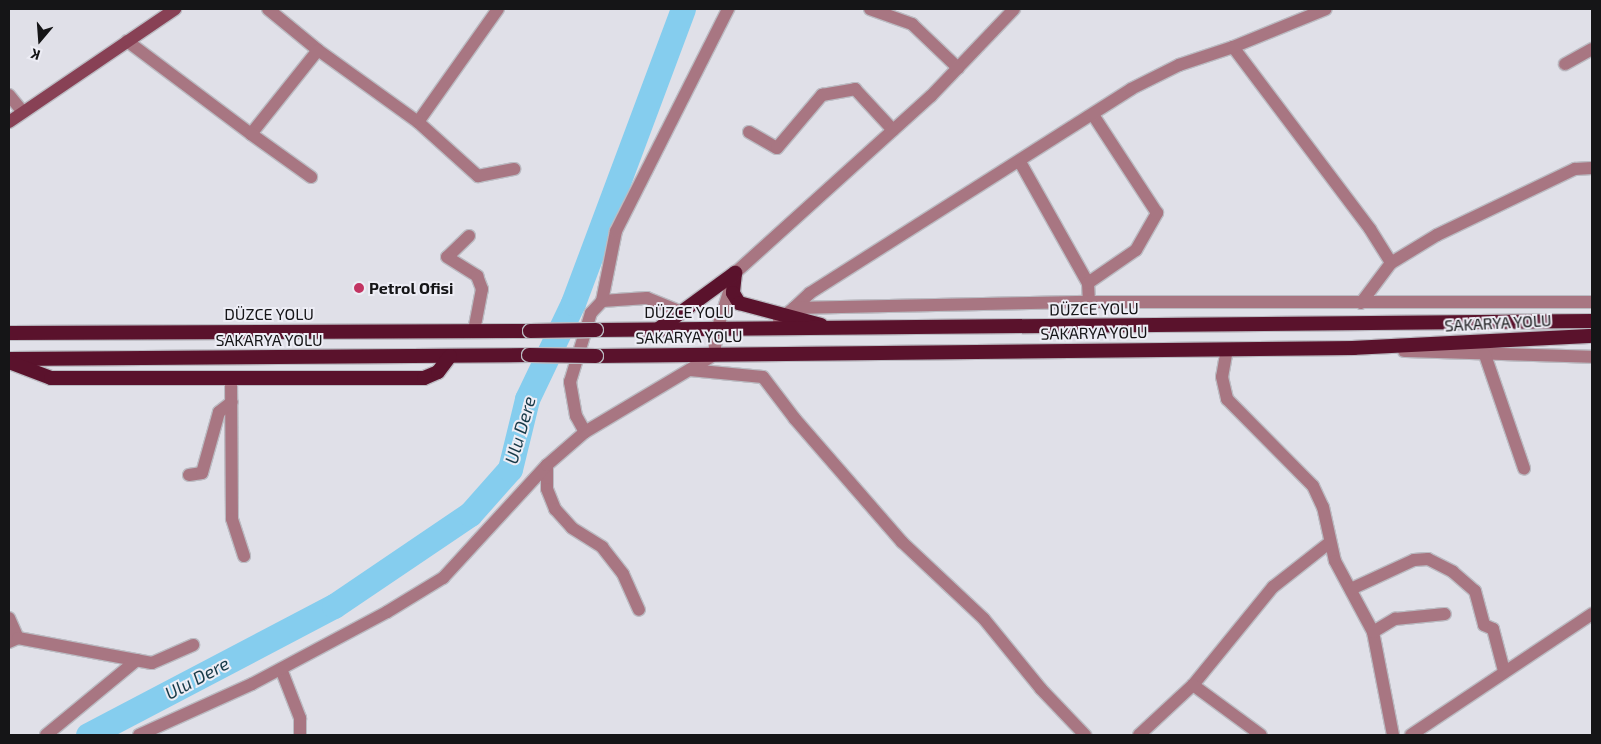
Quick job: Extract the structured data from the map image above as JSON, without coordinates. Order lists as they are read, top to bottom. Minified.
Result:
{"streets":{"highway":["DÜZCE YOLU","SAKARYA YOLU"]},"water":["Ulu Dere"],"places":["Petrol Ofisi"],"north":"bottom"}
